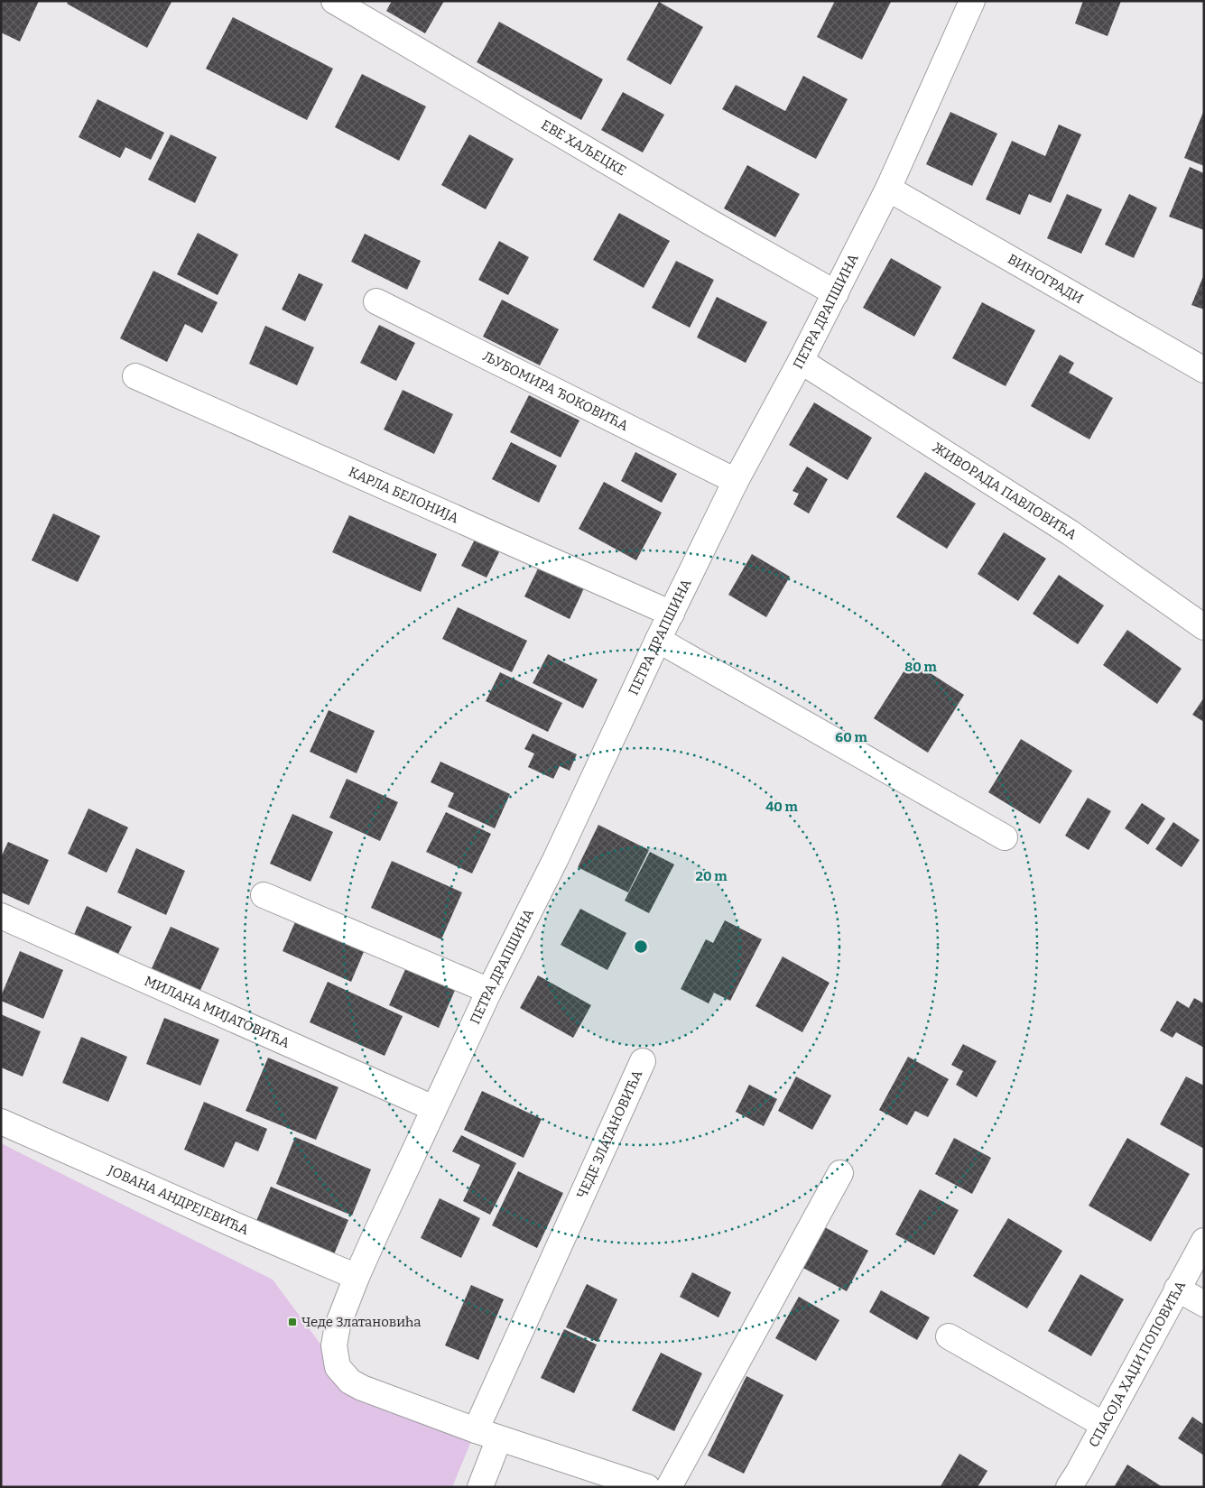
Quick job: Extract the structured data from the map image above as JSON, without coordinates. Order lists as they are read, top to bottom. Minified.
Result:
{"streets":{"street":["ЕВЕ ХАЉЕЦКЕ","ВИНОГРАДИ","ПЕТРА ДРАПШИНА","ЉУБОМИРА ЂОКОВИЋА","ЖИВОРАДА ПАВЛОВИЋА","КАРЛА БЕЛОНИЈА","МИЛАНА МИЈАТОВИЋА","ЧЕДЕ ЗЛАТАНОВИЋА","ЈОВАНА АНДРЕЈЕВИЋА","СПАСОЈА ХАЏИ ПОПОВИЋА"]},"crossings":[["ЕВЕ ХАЉЕЦКЕ","ПЕТРА ДРАПШИНА"],["ВИНОГРАДИ","ПЕТРА ДРАПШИНА"],["ПЕТРА ДРАПШИНА","ЉУБОМИРА ЂОКОВИЋА"],["ПЕТРА ДРАПШИНА","ЖИВОРАДА ПАВЛОВИЋА"],["ПЕТРА ДРАПШИНА","КАРЛА БЕЛОНИЈА"],["ПЕТРА ДРАПШИНА","МИЛАНА МИЈАТОВИЋА"],["ПЕТРА ДРАПШИНА","ЈОВАНА АНДРЕЈЕВИЋА"]],"places":{"transit":["Чеде Златановића"]},"rings":["80 m","60 m","40 m","20 m"]}
